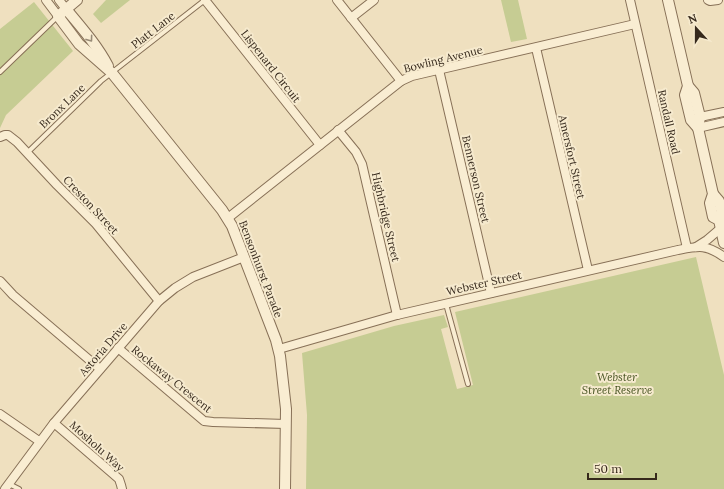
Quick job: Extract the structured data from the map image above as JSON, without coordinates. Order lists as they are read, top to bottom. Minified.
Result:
{"streets":{"street":["Bowling Avenue","Lispenard Circuit","Randall Road","Amersfort Street","Bennerson Street","Creston Street","Highbridge Street","Bensonhurst Parade","Webster Street","Astoria Drive","Rockaway Crescent","Mosholu Way"],"lane":["Platt Lane","Bronx Lane"]},"crossings":[["Platt Lane","Lispenard Circuit"],["Platt Lane","Bronx Lane"],["Platt Lane","Bensonhurst Parade"],["Bowling Avenue","Lispenard Circuit"],["Bowling Avenue","Randall Road"],["Bowling Avenue","Amersfort Street"],["Bowling Avenue","Bennerson Street"],["Bowling Avenue","Highbridge Street"],["Bowling Avenue","Bensonhurst Parade"],["Bronx Lane","Creston Street"],["Bronx Lane","Bensonhurst Parade"],["Randall Road","Webster Street"],["Amersfort Street","Webster Street"],["Bennerson Street","Webster Street"],["Creston Street","Astoria Drive"],["Highbridge Street","Webster Street"],["Bensonhurst Parade","Webster Street"],["Bensonhurst Parade","Astoria Drive"],["Bensonhurst Parade","Rockaway Crescent"],["Astoria Drive","Rockaway Crescent"],["Astoria Drive","Mosholu Way"]],"parks":["Webster Street Reserve"],"scale_bar":"50 m","north":"top"}
